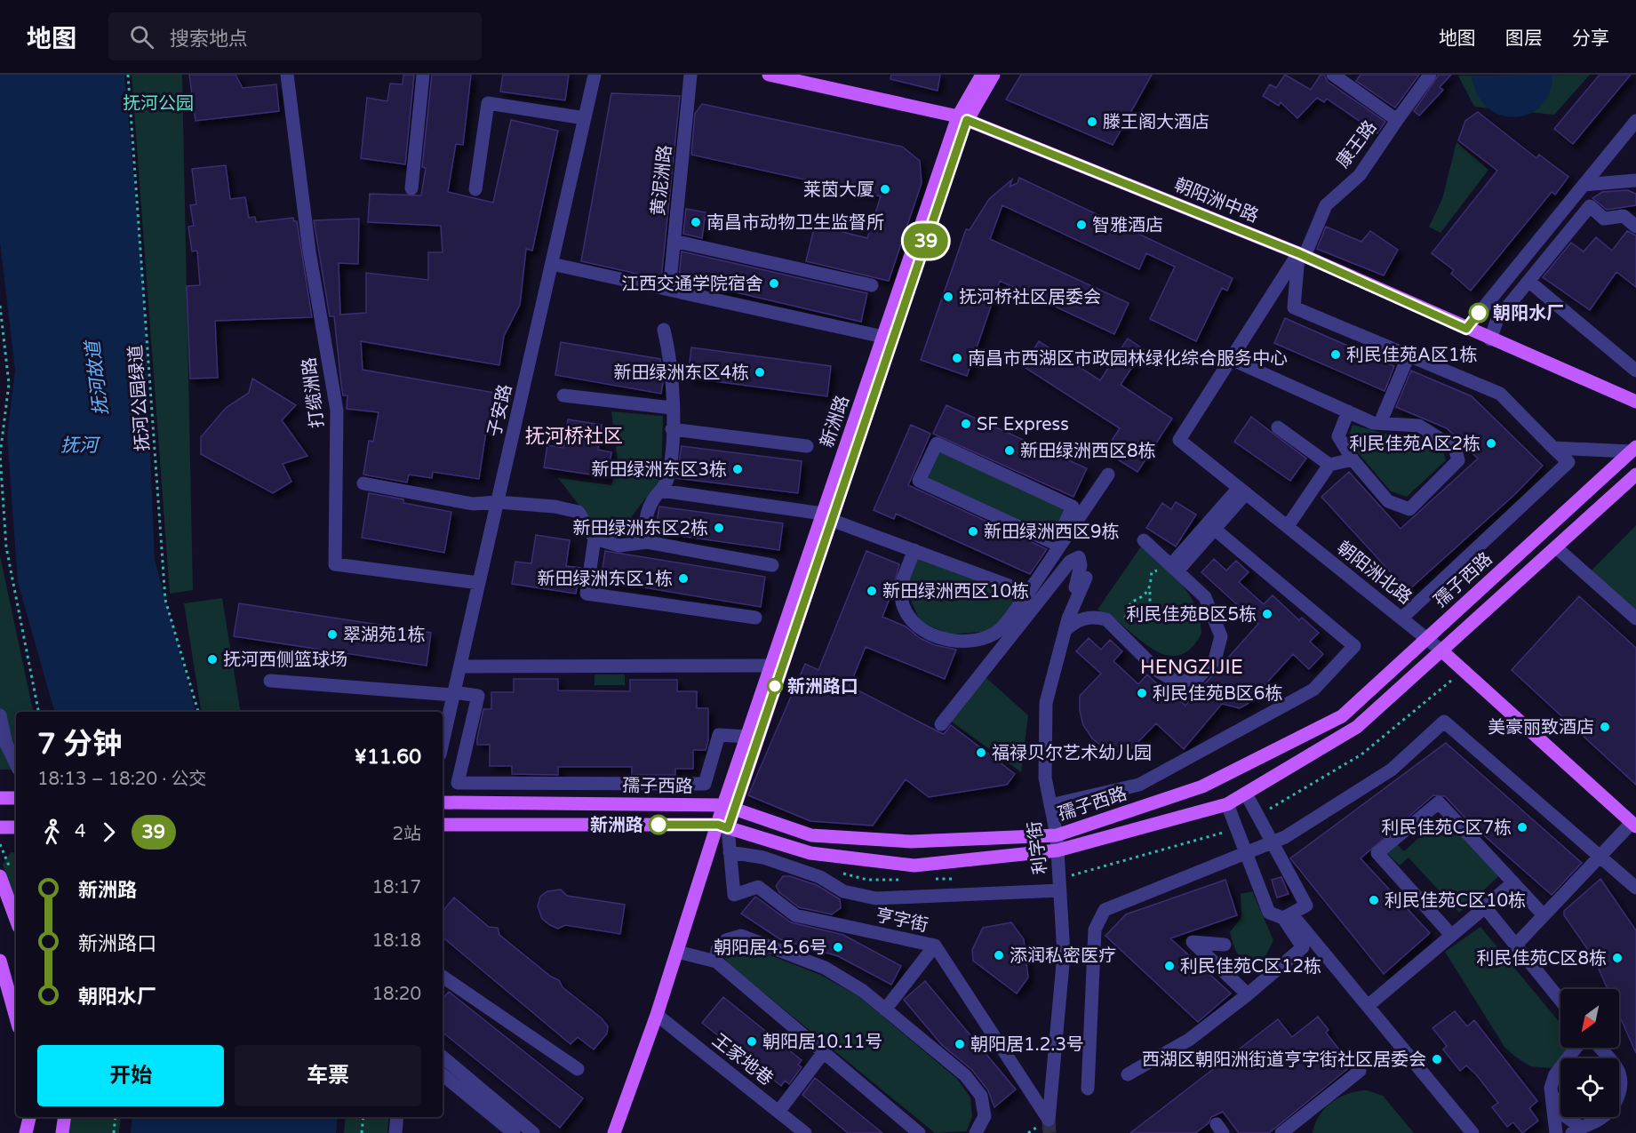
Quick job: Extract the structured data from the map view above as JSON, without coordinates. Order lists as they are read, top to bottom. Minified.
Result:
{"streets":{"main road":["朝阳洲中路","新洲路","朝阳洲北路","孺子西路"],"street":["康王路","黄泥洲路","打缆洲路","子安路","利字街","亨字街","王家地巷"],"path":["抚河公园绿道"]},"crossings":[["康王路","朝阳洲中路"],["康王路","朝阳洲北路"],["朝阳洲中路","新洲路"],["打缆洲路","子安路"],["新洲路","孺子西路"],["新洲路","亨字街"],["新洲路","王家地巷"],["朝阳洲北路","孺子西路"],["孺子西路","利字街"],["孺子西路","亨字街"],["利字街","亨字街"]],"districts":["抚河桥社区","HENGZIJIE"],"water":["抚河故道","抚河"],"parks":["抚河公园"],"places":["滕王阁大酒店","莱茵大厦","南昌市动物卫生监督所","智雅酒店","江西交通学院宿舍","抚河桥社区居委会","朝阳水厂","利民佳苑A区1栋","南昌市西湖区市政园林绿化综合服务中心","新田绿洲东区4栋","SF Express","利民佳苑A区2栋","新田绿洲西区8栋","新田绿洲东区3栋","新田绿洲东区2栋","新田绿洲西区9栋","新田绿洲东区1栋","新田绿洲西区10栋","利民佳苑B区5栋","翠湖苑1栋","抚河西侧篮球场","新洲路口","利民佳苑B区6栋","美豪丽致酒店","福禄贝尔艺术幼儿园","新洲路","利民佳苑C区7栋","利民佳苑C区10栋","朝阳居4.5.6号","添润私密医疗","利民佳苑C区8栋","利民佳苑C区12栋","朝阳居10.11号","朝阳居1.2.3号","西湖区朝阳洲街道亨字街社区居委会"],"lines":["bus line 39"],"north":"bottom left","page":{"header":"地图","search":"搜索地点","nav":["地图","图层","分享"],"on_map":"39","heading":["7 分钟","18:13 – 18:20 · 公交","¥11.60"],"legs":["4","39","2站"],"list":[{"name":"新洲路","value":"18:17"},{"name":"新洲路口","value":"18:18"},{"name":"朝阳水厂","value":"18:20"}],"buttons":["开始","车票"]}}
